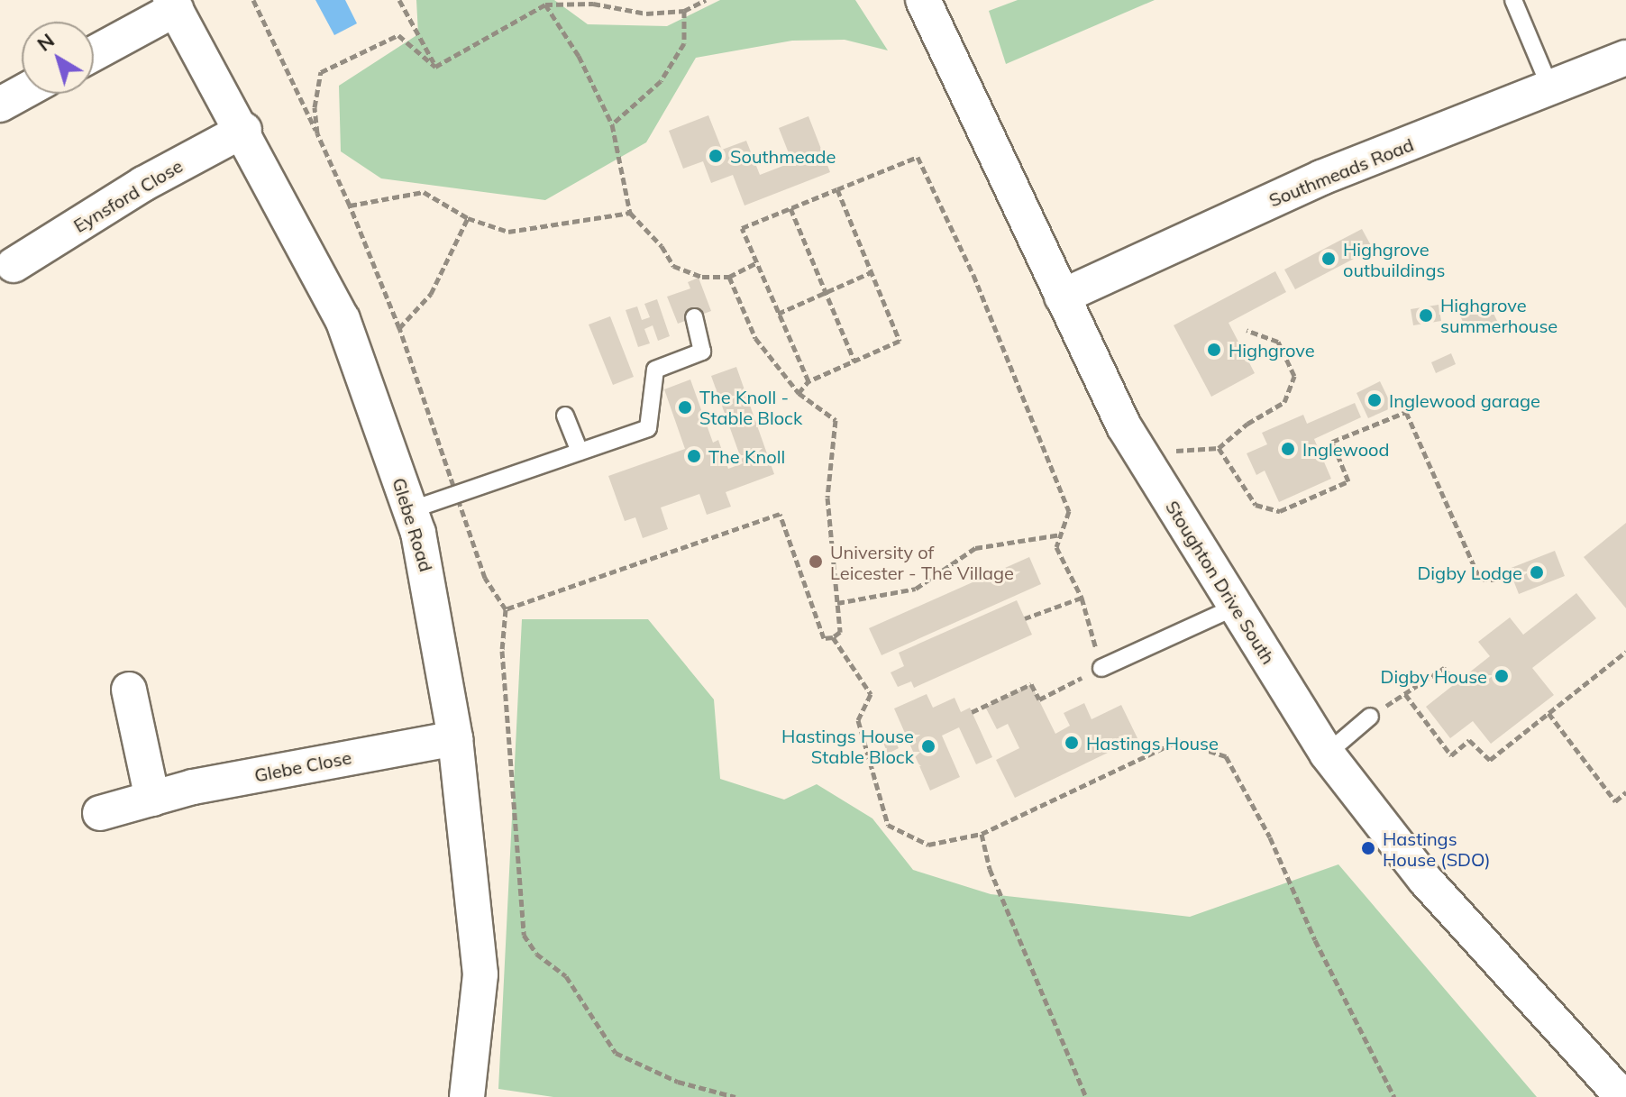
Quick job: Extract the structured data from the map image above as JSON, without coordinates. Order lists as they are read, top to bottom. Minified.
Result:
{"streets":{"street":["Southmeads Road","Eynsford Close","Glebe Road","Stoughton Drive South","Glebe Close"]},"crossings":[["Southmeads Road","Stoughton Drive South"],["Eynsford Close","Glebe Road"],["Glebe Road","Glebe Close"]],"places":["Southmeade","Highgrove outbuildings","Highgrove summerhouse","Highgrove","Inglewood garage","The Knoll - Stable Block","Inglewood","The Knoll","University of Leicester - The Village","Digby Lodge","Digby House","Hastings House","Hastings House Stable Block","Hastings House (SDO)"],"north":"top left"}
